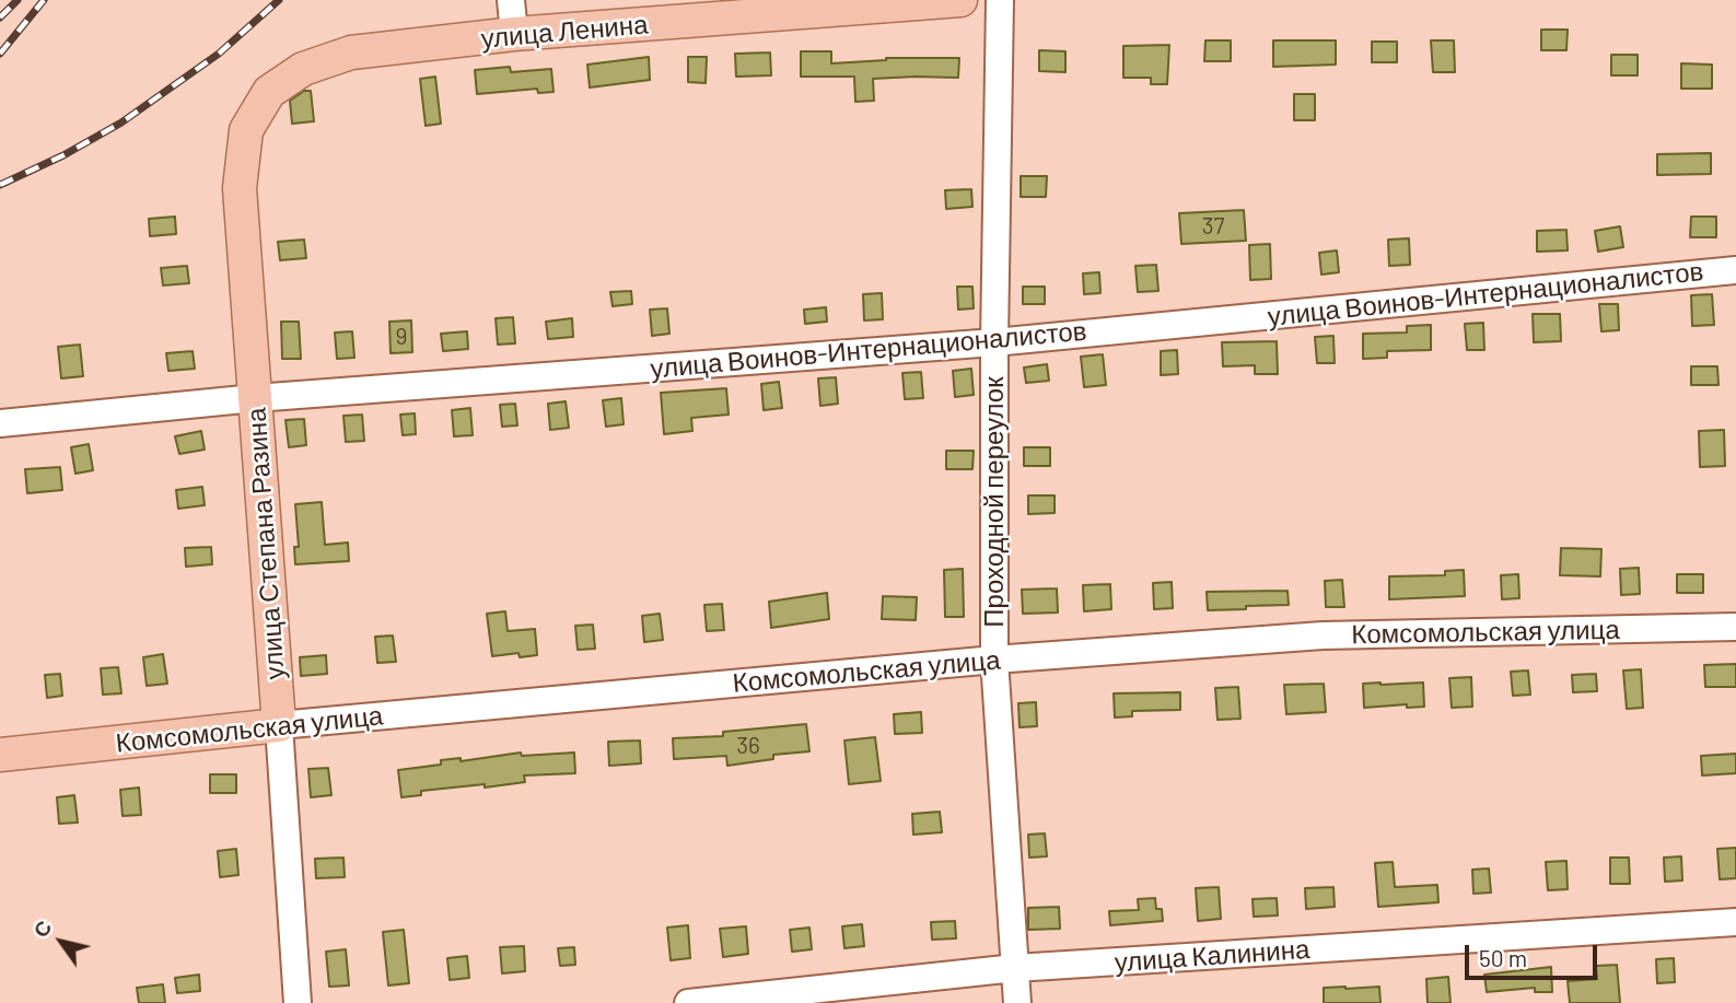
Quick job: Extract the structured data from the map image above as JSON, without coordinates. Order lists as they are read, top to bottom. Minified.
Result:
{"streets":{"main road":["улица Ленина","улица Степана Разина","Комсомольская улица"],"street":["улица Воинов-Интернационалистов","Проходной переулок","улица Калинина"]},"crossings":[["улица Ленина","улица Степана Разина"],["улица Воинов-Интернационалистов","Проходной переулок"],["улица Воинов-Интернационалистов","улица Степана Разина"],["Проходной переулок","Комсомольская улица"],["Проходной переулок","улица Калинина"],["улица Степана Разина","Комсомольская улица"]],"house_numbers":["37","9","36"],"scale_bar":"50 m","north":"top left"}
